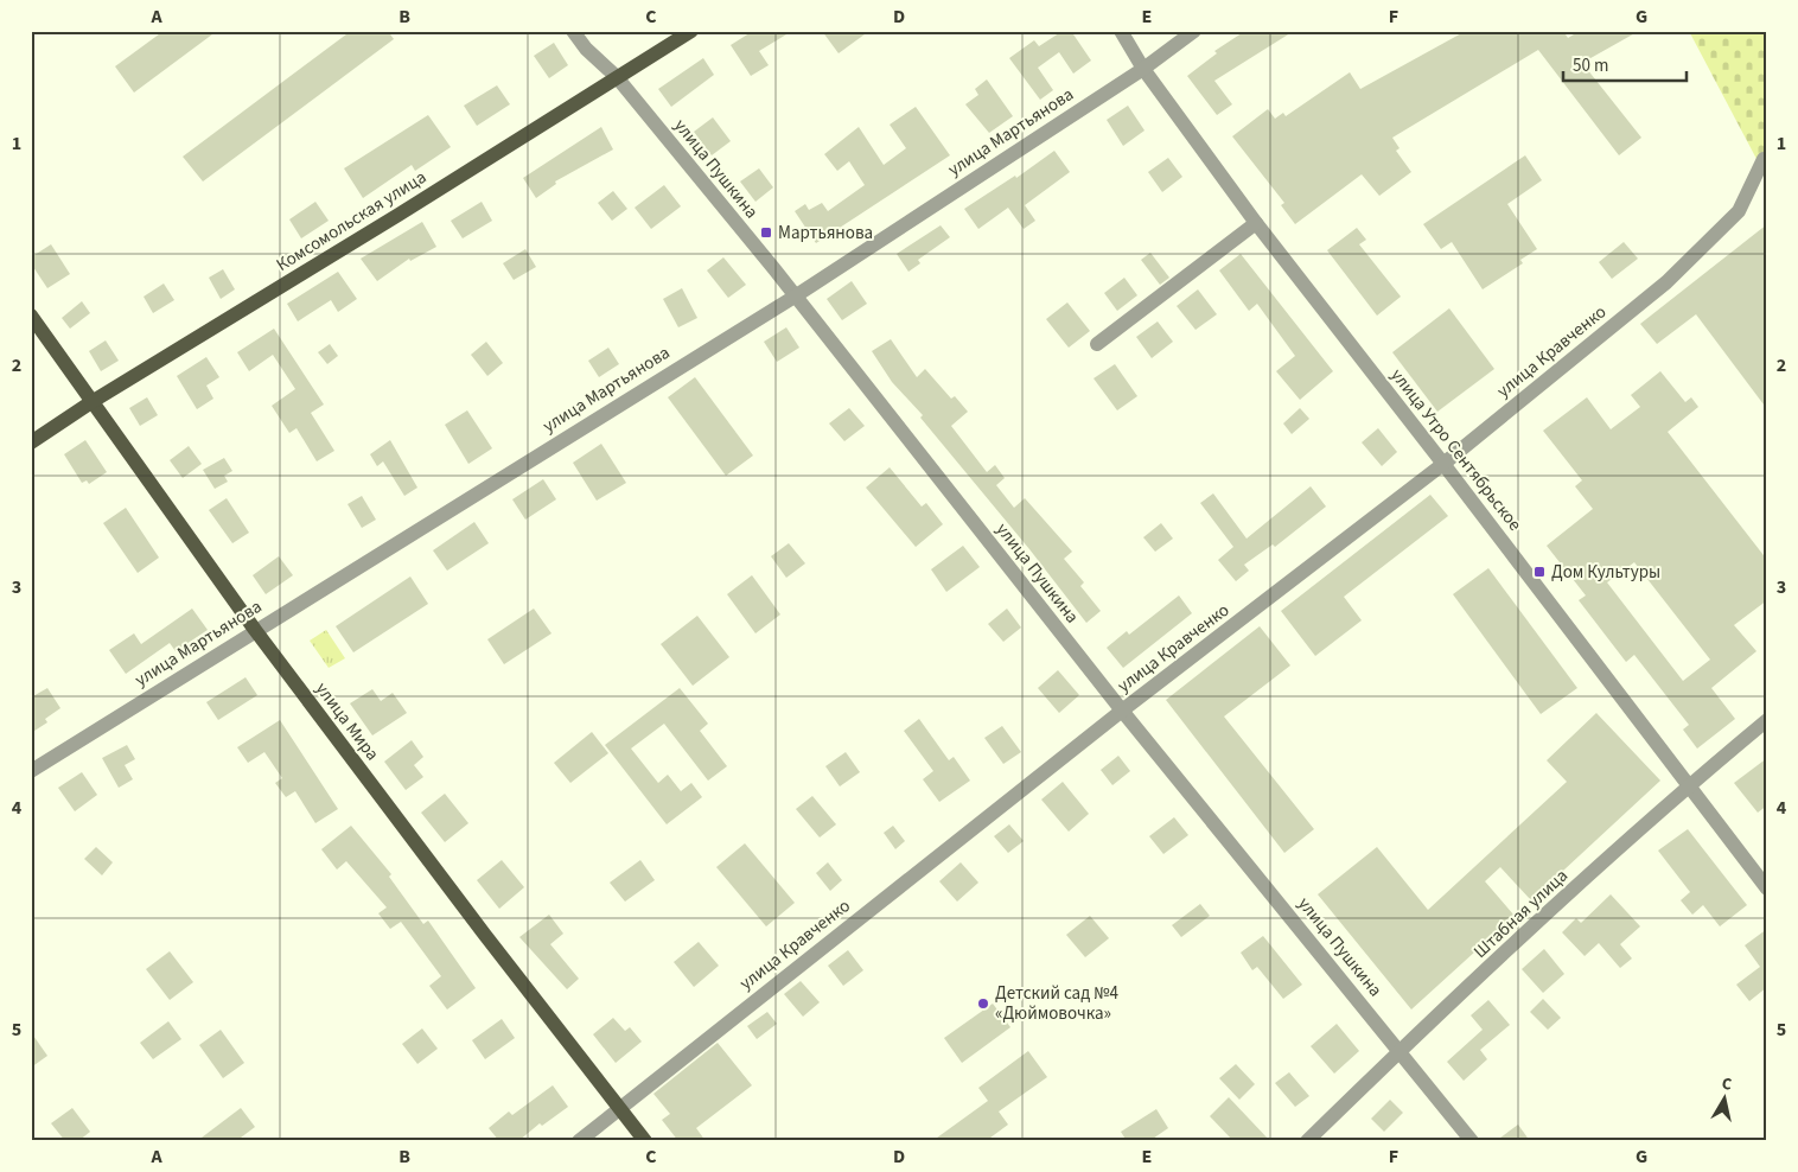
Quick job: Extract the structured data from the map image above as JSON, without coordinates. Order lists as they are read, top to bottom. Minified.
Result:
{"streets":{"main road":["Комсомольская улица","улица Мира"],"street":["улица Мартьянова","улица Пушкина","улица Кравченко","улица Утро Сентябрьское","Штабная улица"]},"crossings":[["улица Мартьянова","улица Пушкина"],["улица Мартьянова","улица Утро Сентябрьское"],["улица Мартьянова","улица Мира"],["улица Пушкина","Комсомольская улица"],["улица Пушкина","улица Кравченко"],["улица Пушкина","Штабная улица"],["Комсомольская улица","улица Мира"],["улица Кравченко","улица Утро Сентябрьское"],["улица Кравченко","улица Мира"],["улица Утро Сентябрьское","Штабная улица"]],"places":{"transit":["Мартьянова","Дом Культуры"],"other":["Детский сад №4 «Дюймовочка»"]},"scale_bar":"50 m","north":"top","grid":{"columns":["A","B","C","D","E","F","G"],"rows":["1","2","3","4","5"]}}
